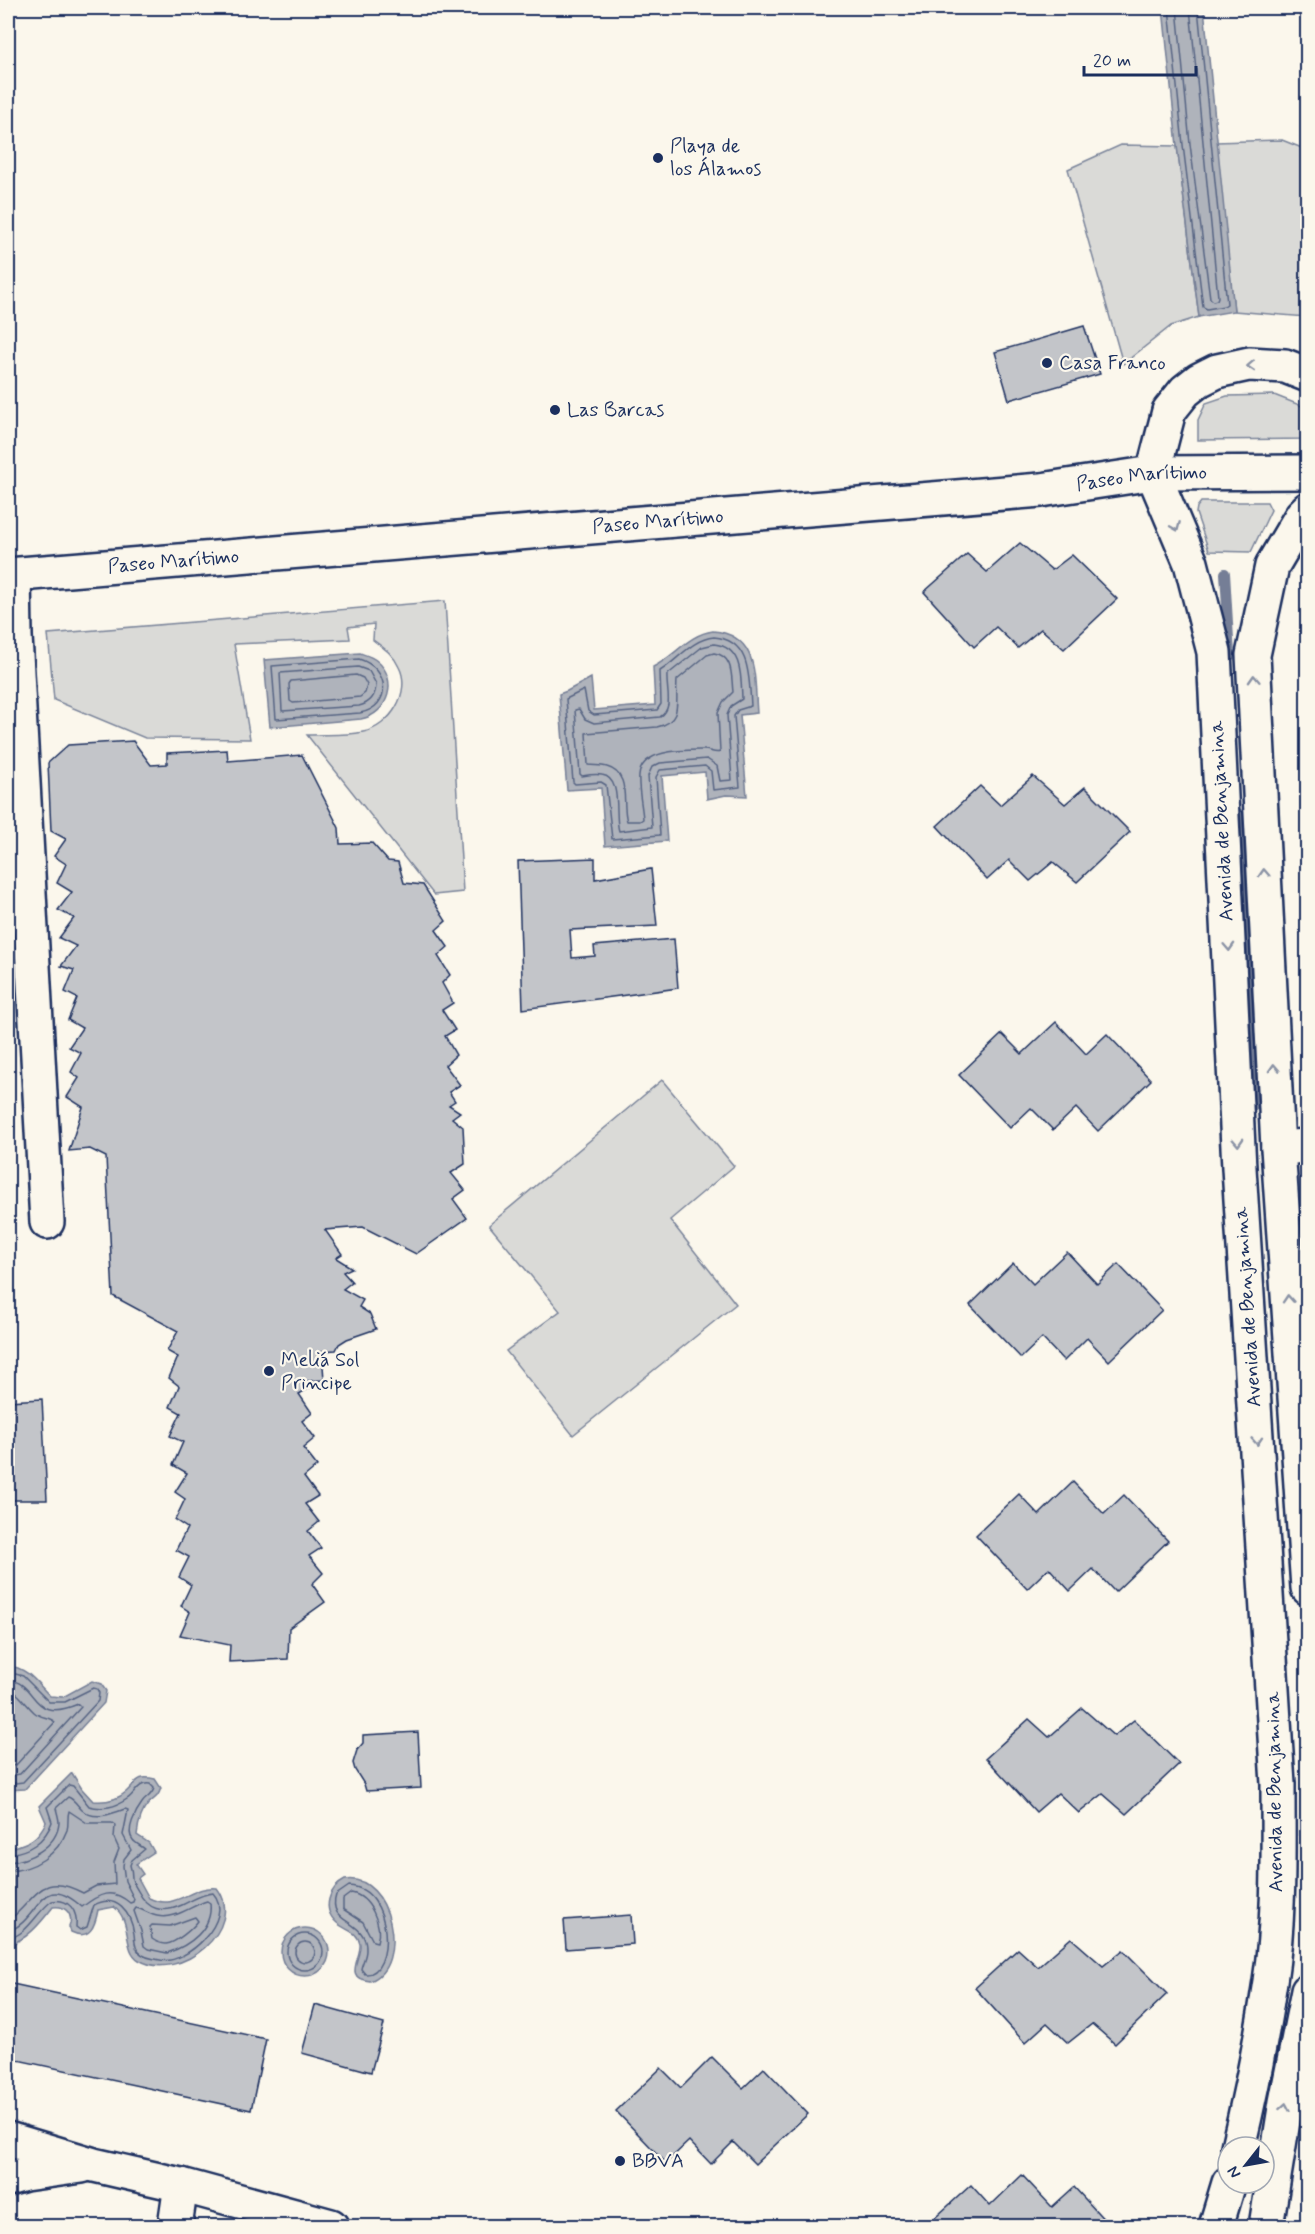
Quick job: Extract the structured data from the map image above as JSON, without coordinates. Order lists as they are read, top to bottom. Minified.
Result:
{"streets":{"street":["Paseo Marítimo","Avenida de Benjamina"]},"crossings":[["Paseo Marítimo","Avenida de Benjamina"]],"places":["Playa de los Álamos","Casa Franco","Las Barcas","Meliá Sol Principe","BBVA"],"scale_bar":"20 m","north":"bottom left"}
